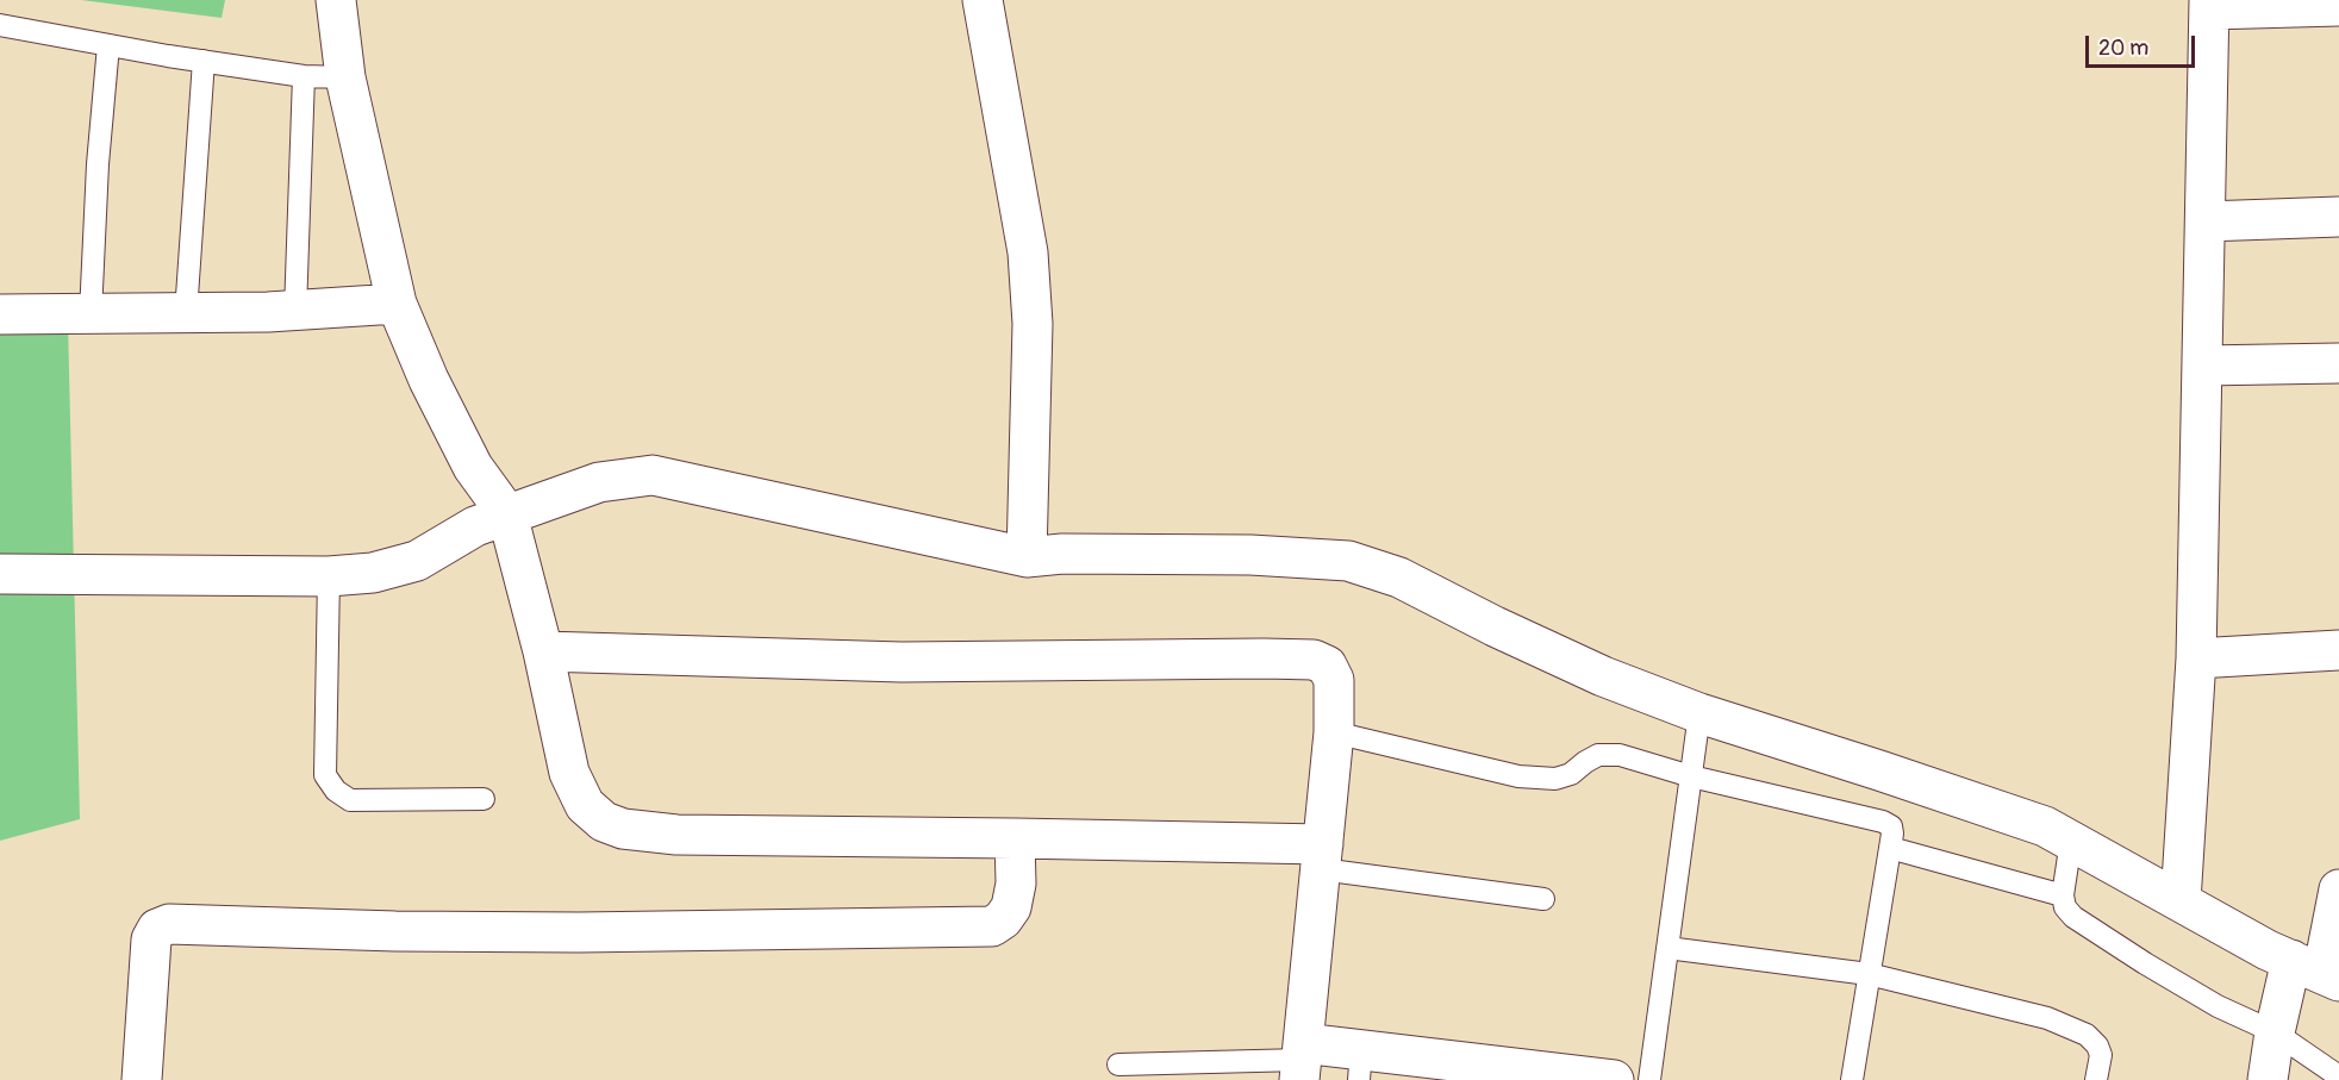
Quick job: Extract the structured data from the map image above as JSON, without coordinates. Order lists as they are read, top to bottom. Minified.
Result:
{"scale_bar":"20 m"}
